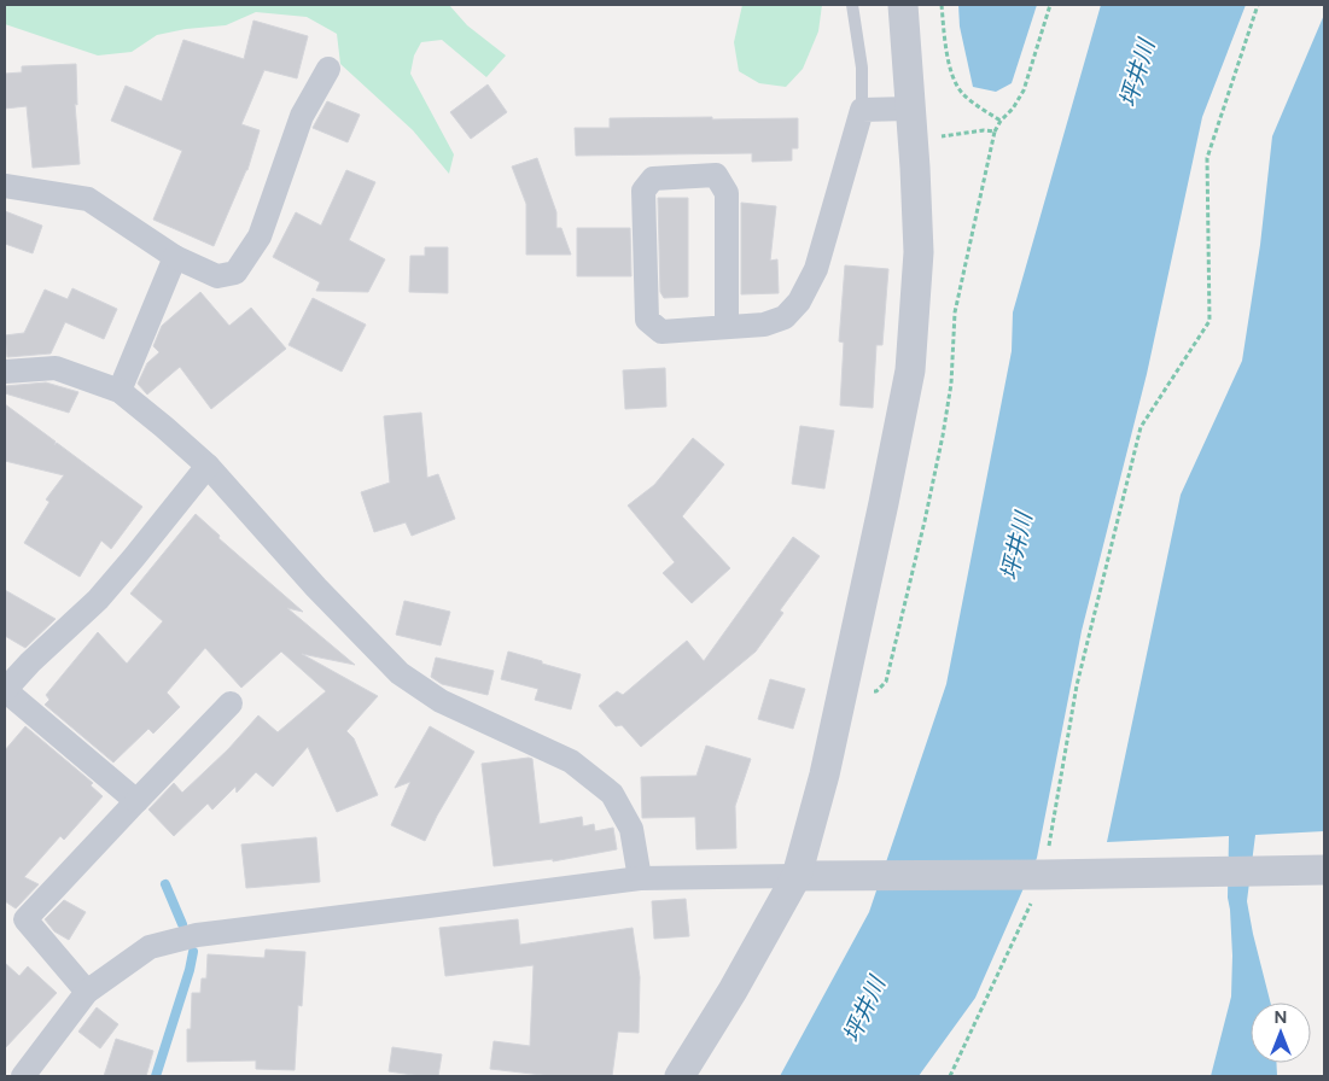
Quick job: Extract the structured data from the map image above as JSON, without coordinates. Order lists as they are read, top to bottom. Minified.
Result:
{"water":["坪井川"],"north":"top"}
